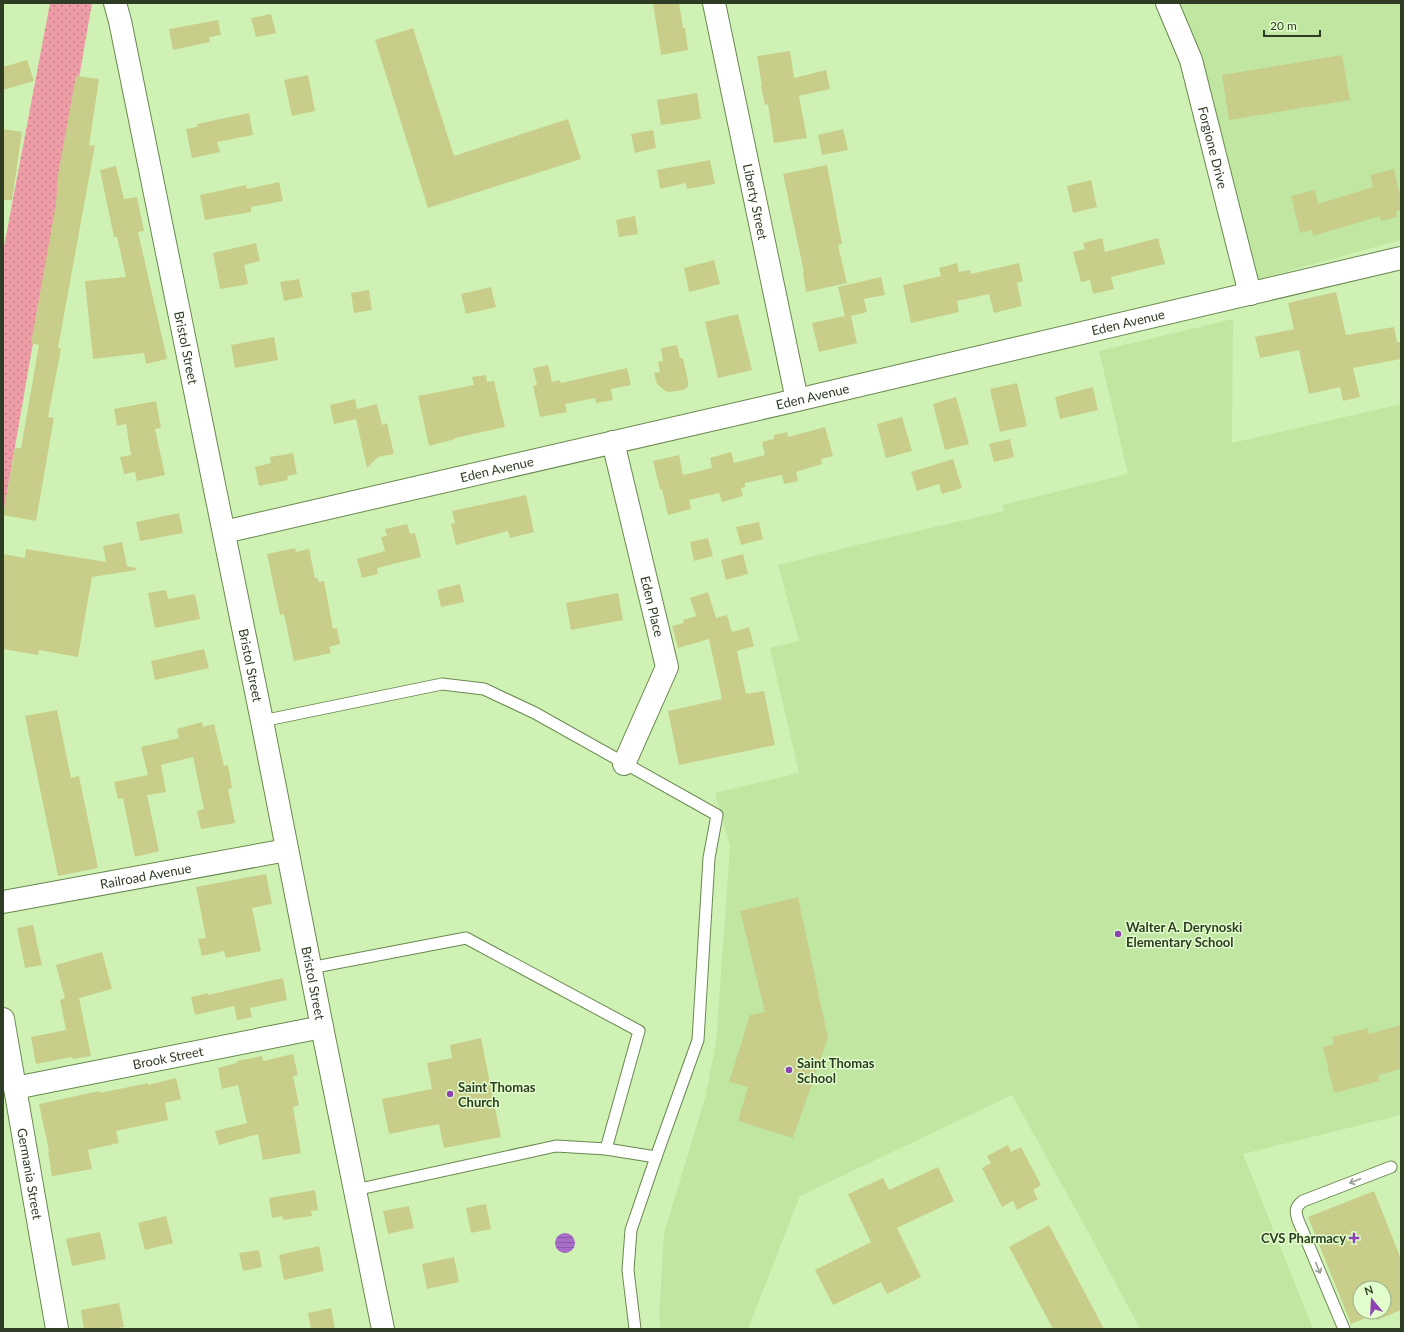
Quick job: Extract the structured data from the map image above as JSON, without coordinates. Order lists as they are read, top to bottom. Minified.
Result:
{"streets":{"street":["Forgione Drive","Liberty Street","Eden Avenue","Bristol Street","Eden Place","Railroad Avenue","Brook Street","Germania Street"]},"crossings":[["Forgione Drive","Eden Avenue"],["Liberty Street","Eden Avenue"],["Eden Avenue","Bristol Street"],["Eden Avenue","Eden Place"],["Bristol Street","Railroad Avenue"],["Bristol Street","Brook Street"],["Brook Street","Germania Street"]],"places":{"other":["Walter A. Derynoski Elementary School","Saint Thomas School","Saint Thomas Church"],"health":["CVS Pharmacy"]},"scale_bar":"20 m","north":"top"}
